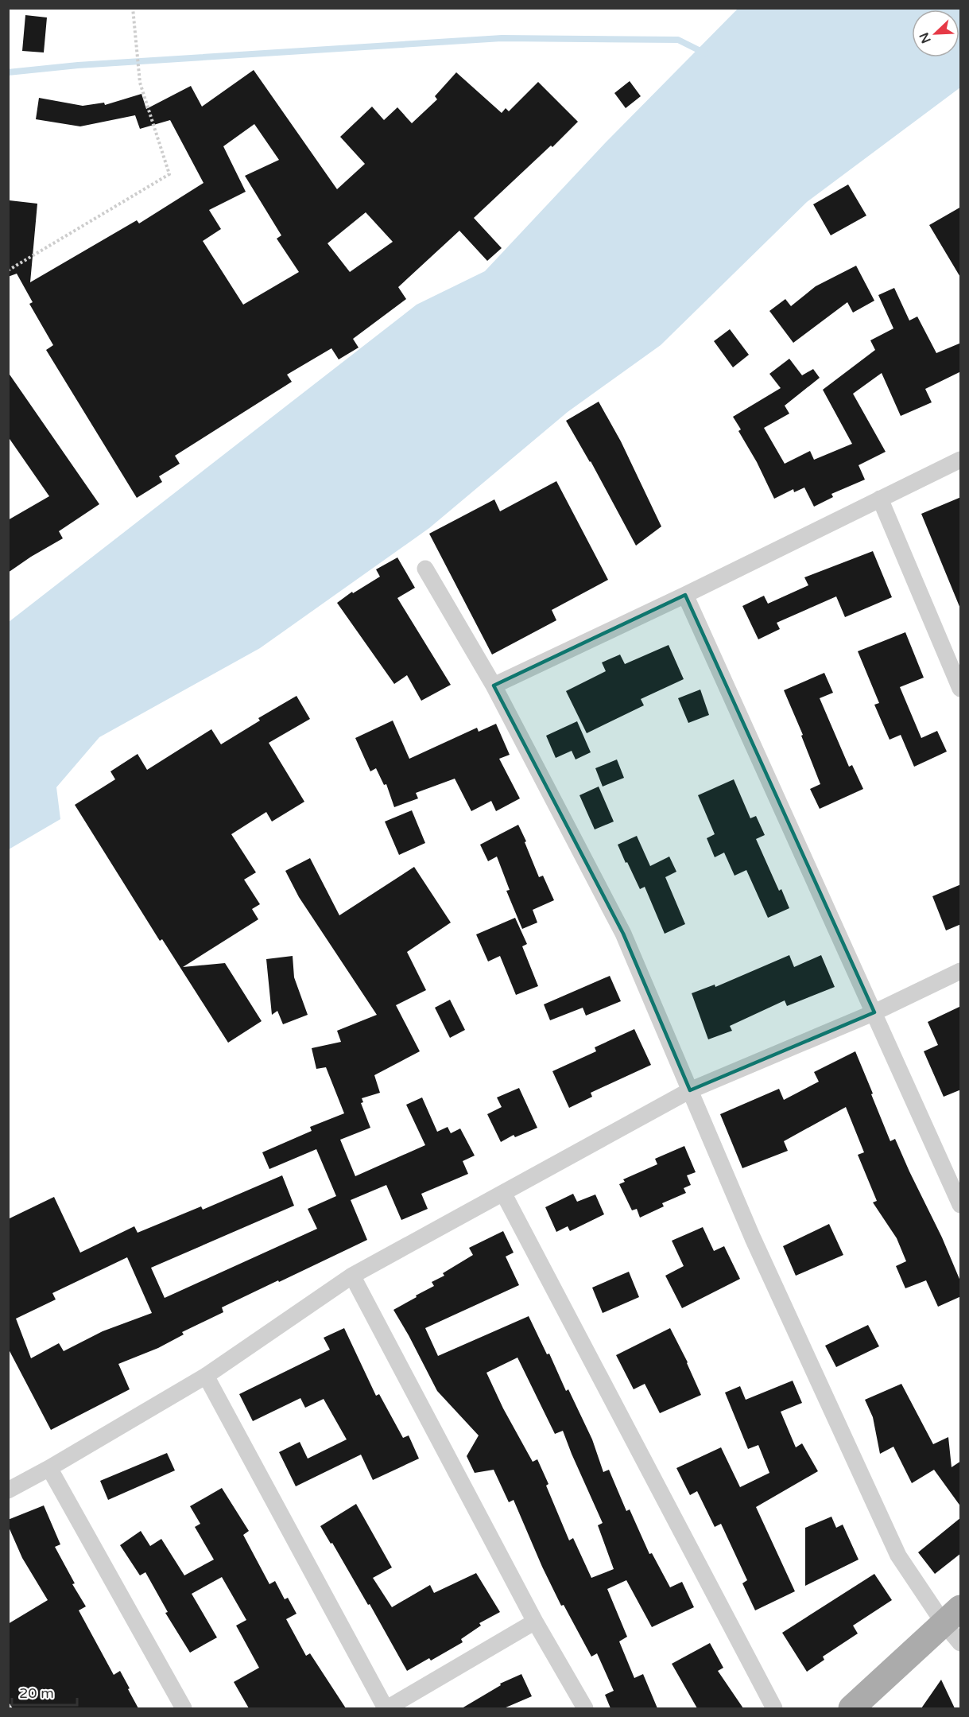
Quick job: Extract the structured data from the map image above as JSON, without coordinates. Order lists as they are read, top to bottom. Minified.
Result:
{"scale_bar":"20 m","north":"bottom left"}
